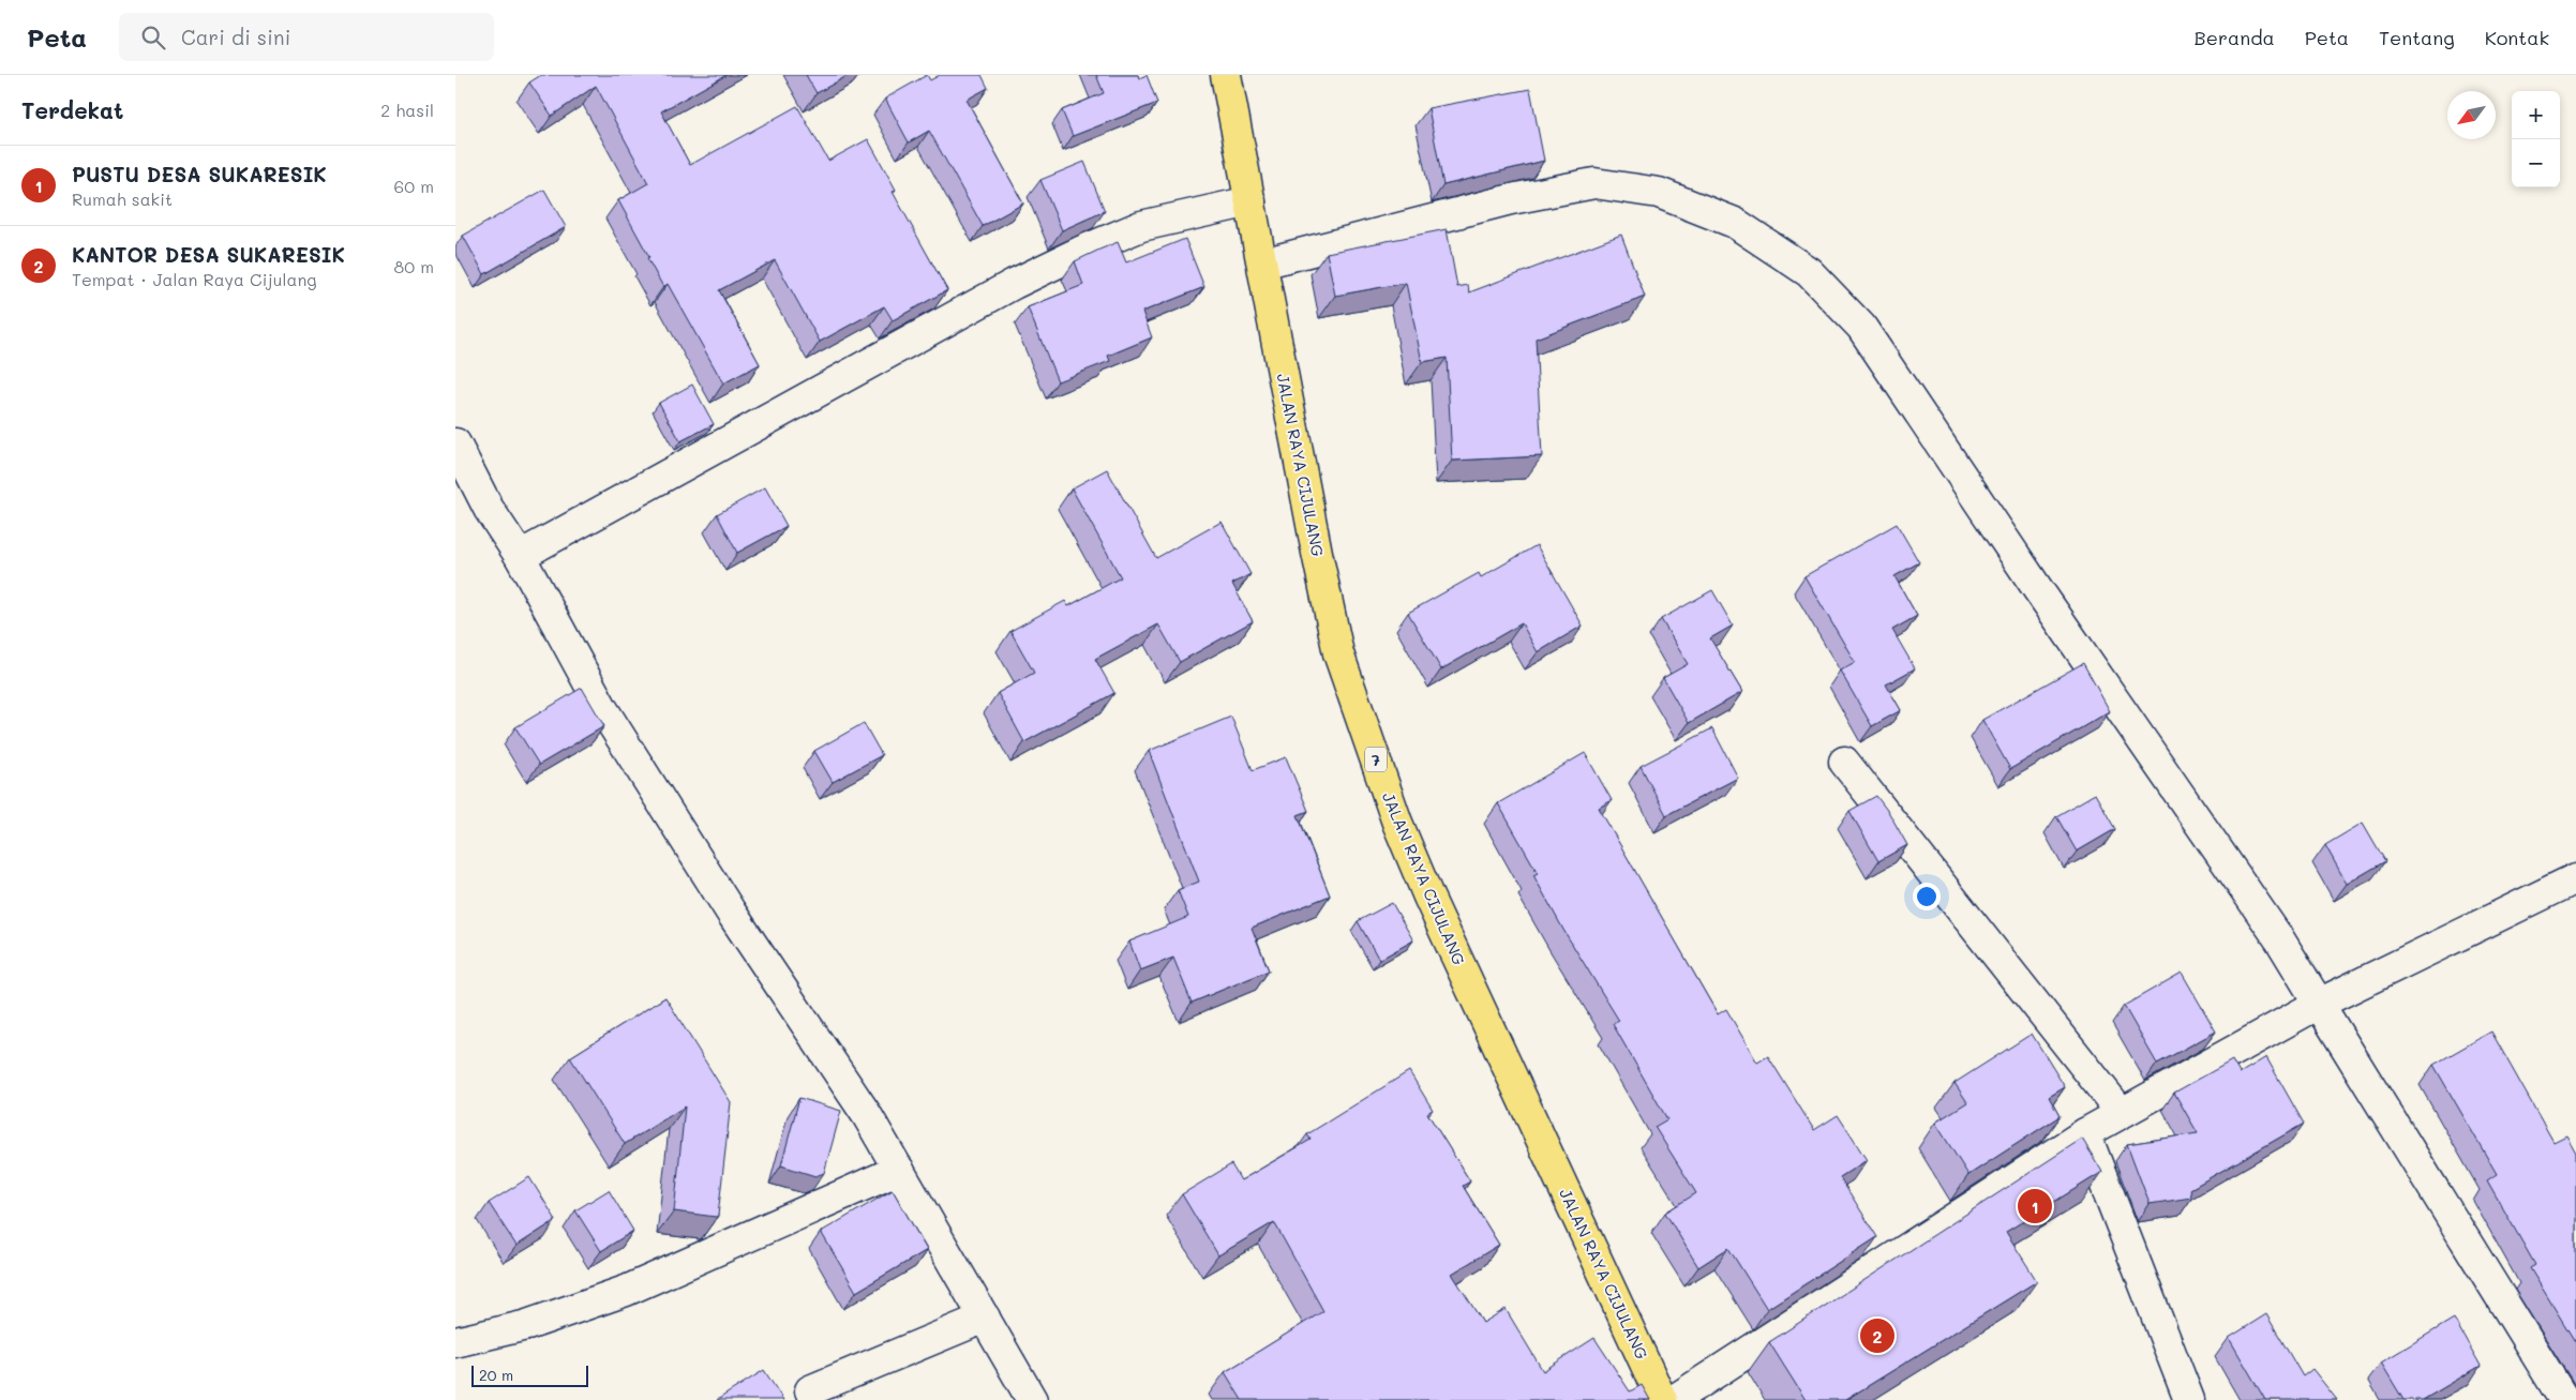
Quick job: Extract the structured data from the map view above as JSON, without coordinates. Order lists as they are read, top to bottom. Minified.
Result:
{"streets":{"highway":["JALAN RAYA CIJULANG","7"]},"scale_bar":"20 m","north":"bottom left","page":{"header":"Peta","search":"Cari di sini","nav":["Beranda","Peta","Tentang","Kontak"],"heading":["Terdekat","2 hasil"],"map_buttons":["+","−"],"list":[{"mark":"1","name":"PUSTU DESA SUKARESIK","note":"Rumah sakit","value":"60 m"},{"mark":"2","name":"KANTOR DESA SUKARESIK","note":"Tempat · Jalan Raya Cijulang","value":"80 m"}],"pins":["1","2"],"scale":"20 m"}}
